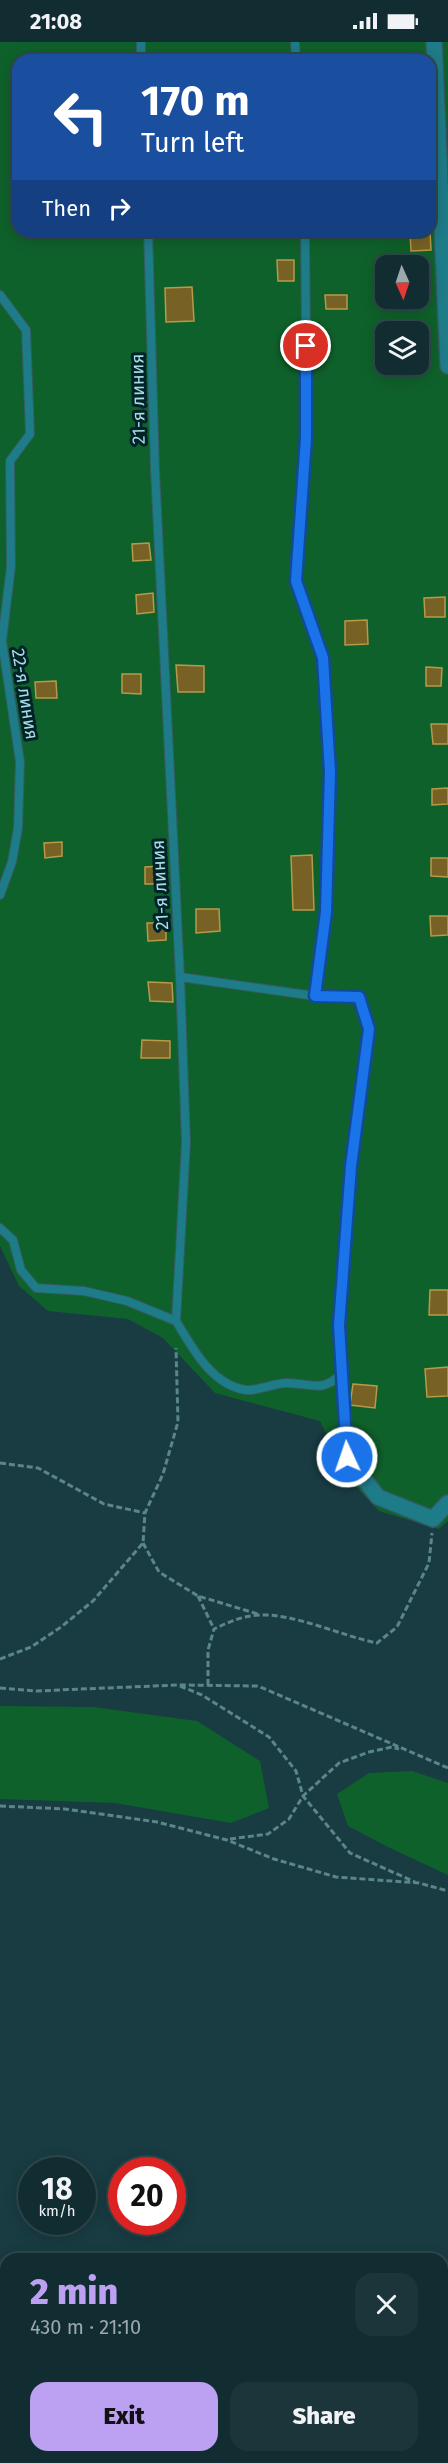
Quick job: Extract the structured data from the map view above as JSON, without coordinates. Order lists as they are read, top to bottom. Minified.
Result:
{"streets":{"lane":["21-я линия","22-я линия"]},"north":"bottom","page":{"status":"21:08","turn":["170 m","Turn left"],"then":"Then","speed":"18 km/h","limit":"20","heading":["2 min","430 m · 21:10"],"buttons":["Exit","Share"]}}
